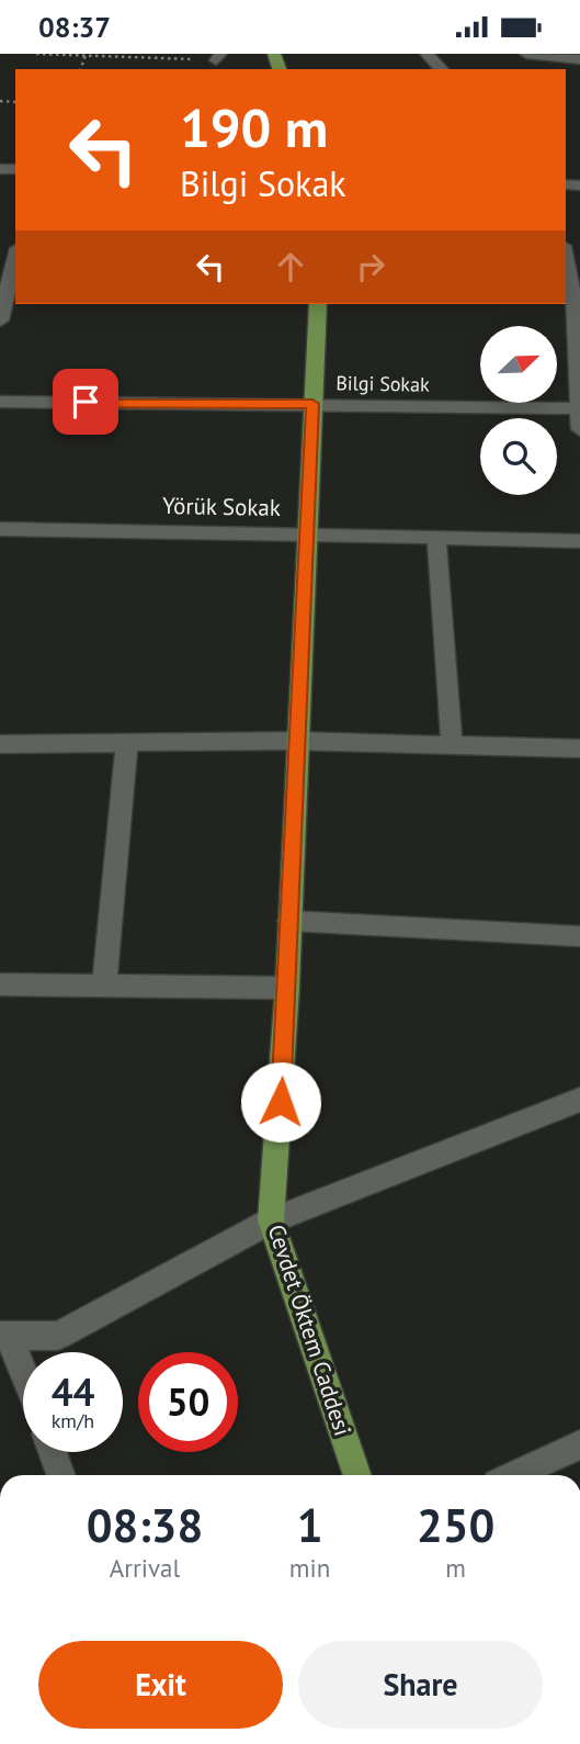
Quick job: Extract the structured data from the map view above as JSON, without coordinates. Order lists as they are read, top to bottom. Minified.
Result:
{"streets":{"main road":["Cevdet Öktem Caddesi"],"street":["Bilgi Sokak","Yörük Sokak"]},"crossings":[["Bilgi Sokak","Cevdet Öktem Caddesi"],["Yörük Sokak","Cevdet Öktem Caddesi"]],"north":"top right","page":{"status":"08:37","turn":["190 m","Bilgi Sokak"],"speed":"44 km/h","limit":"50","eta":["08:38","Arrival","1","min","250","m"],"buttons":["Exit","Share"]}}
